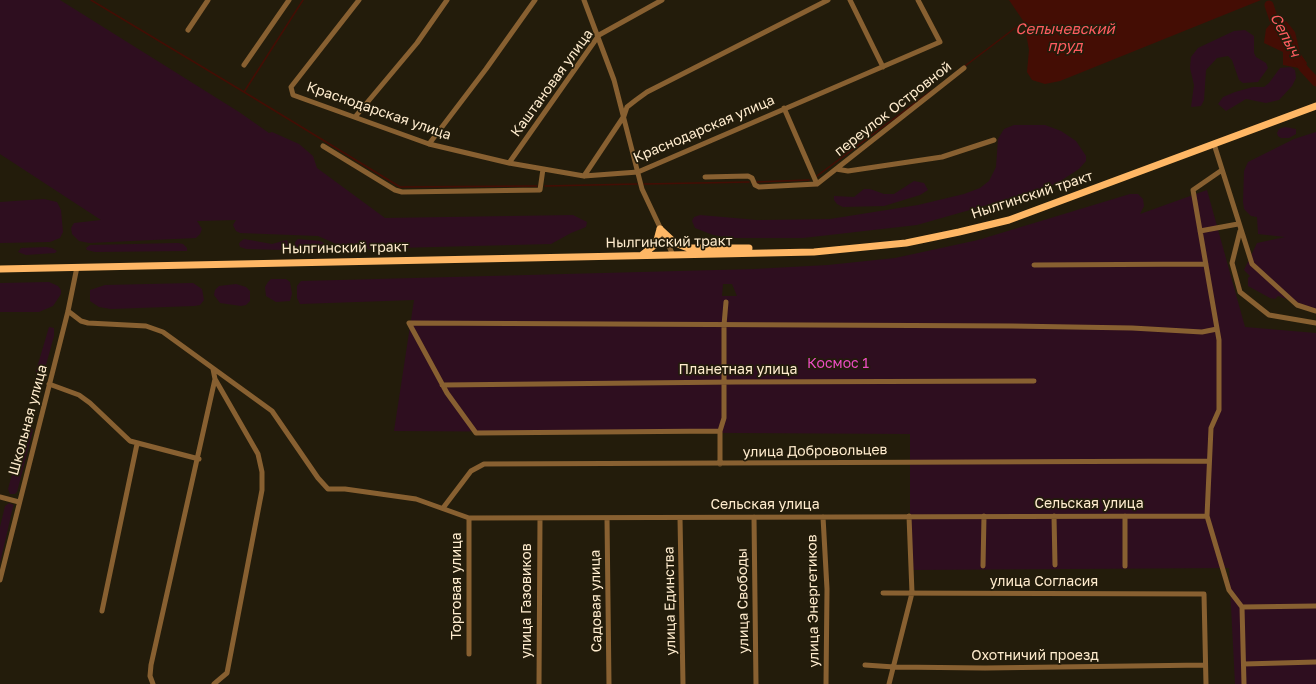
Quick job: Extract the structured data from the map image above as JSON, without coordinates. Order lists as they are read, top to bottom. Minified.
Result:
{"streets":{"main road":["Нылгинский тракт"],"street":["Каштановая улица","переулок Островной","Краснодарская улица","Планетная улица","Школьная улица","улица Добровольцев","Сельская улица","улица Согласия","Торговая улица","улица Газовиков","Садовая улица","улица Единства","улица Свободы","улица Энергетиков","Охотничий проезд"]},"crossings":[["Каштановая улица","Краснодарская улица"],["Нылгинский тракт","Школьная улица"],["улица Добровольцев","Сельская улица"],["Сельская улица","Торговая улица"],["Сельская улица","улица Газовиков"],["Сельская улица","Садовая улица"],["Сельская улица","улица Единства"],["Сельская улица","улица Свободы"],["Сельская улица","улица Энергетиков"],["улица Согласия","Охотничий проезд"]],"water":["Сепычевский пруд","Сепыч"],"parks":["Космос 1"]}
